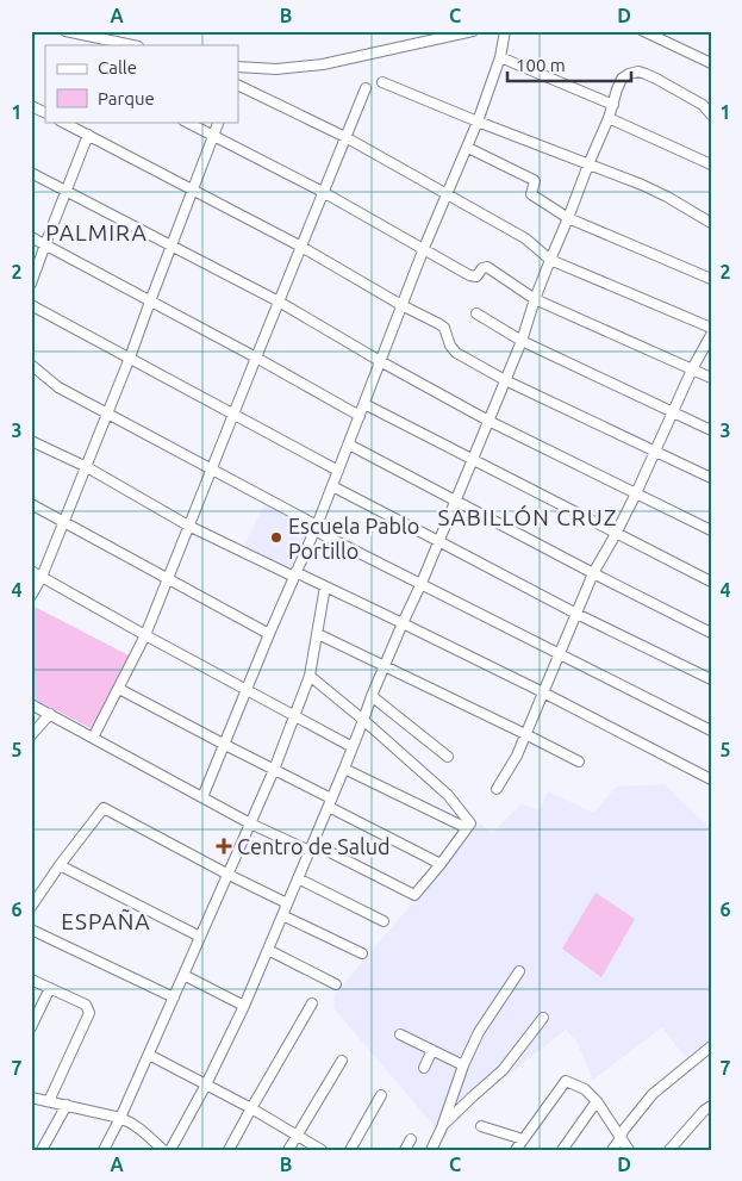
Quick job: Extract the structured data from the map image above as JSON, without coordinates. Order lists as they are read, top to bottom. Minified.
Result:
{"districts":["PALMIRA","SABILLÓN CRUZ","ESPAÑA"],"places":{"other":["Escuela Pablo Portillo"],"health":["Centro de Salud"]},"legend":["Calle","Parque"],"scale_bar":"100 m","grid":{"columns":["A","B","C","D"],"rows":["1","2","3","4","5","6","7"]}}
